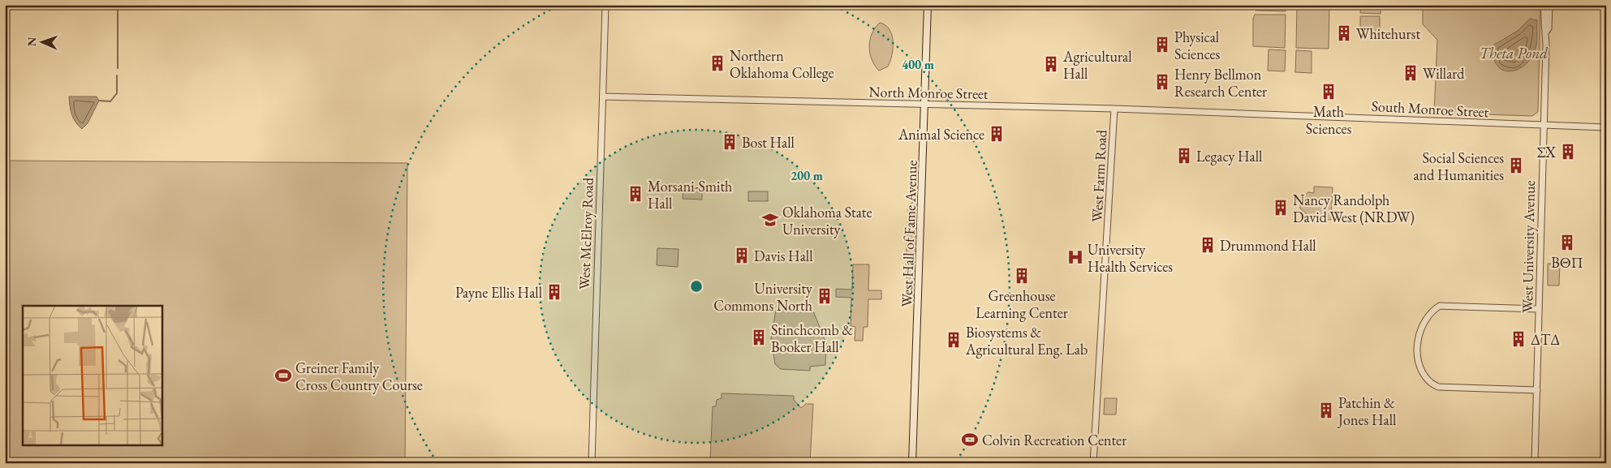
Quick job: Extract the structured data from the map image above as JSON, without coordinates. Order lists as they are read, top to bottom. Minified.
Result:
{"streets":{"main road":["West Hall of Fame Avenue"],"street":["North Monroe Street","South Monroe Street","West Farm Road","West McElroy Road","West University Avenue"]},"crossings":[["North Monroe Street","South Monroe Street"],["North Monroe Street","West Farm Road"],["North Monroe Street","West McElroy Road"],["North Monroe Street","West Hall of Fame Avenue"],["South Monroe Street","West University Avenue"]],"water":["Theta Pond"],"places":{"building":["Whitehurst","Physical Sciences","Northern Oklahoma College","Agricultural Hall","Willard","Henry Bellmon Research Center","Math Sciences","Animal Science","Bost Hall","ΣX","Legacy Hall","Social Sciences and Humanities","Morsani-Smith Hall","Nancy Randolph David West (NRDW)","BΘΠ","Drummond Hall","Davis Hall","Greenhouse Learning Center","Payne Ellis Hall","University Commons North","Stinchcomb & Booker Hall","ΔTΔ","Biosystems & Agricultural Eng. Lab","Patchin & Jones Hall"],"school or university":["Oklahoma State University"],"hospital":["University Health Services"],"sports":["Greiner Family Cross Country Course","Colvin Recreation Center"]},"north":"left","rings":["400 m","200 m"]}
